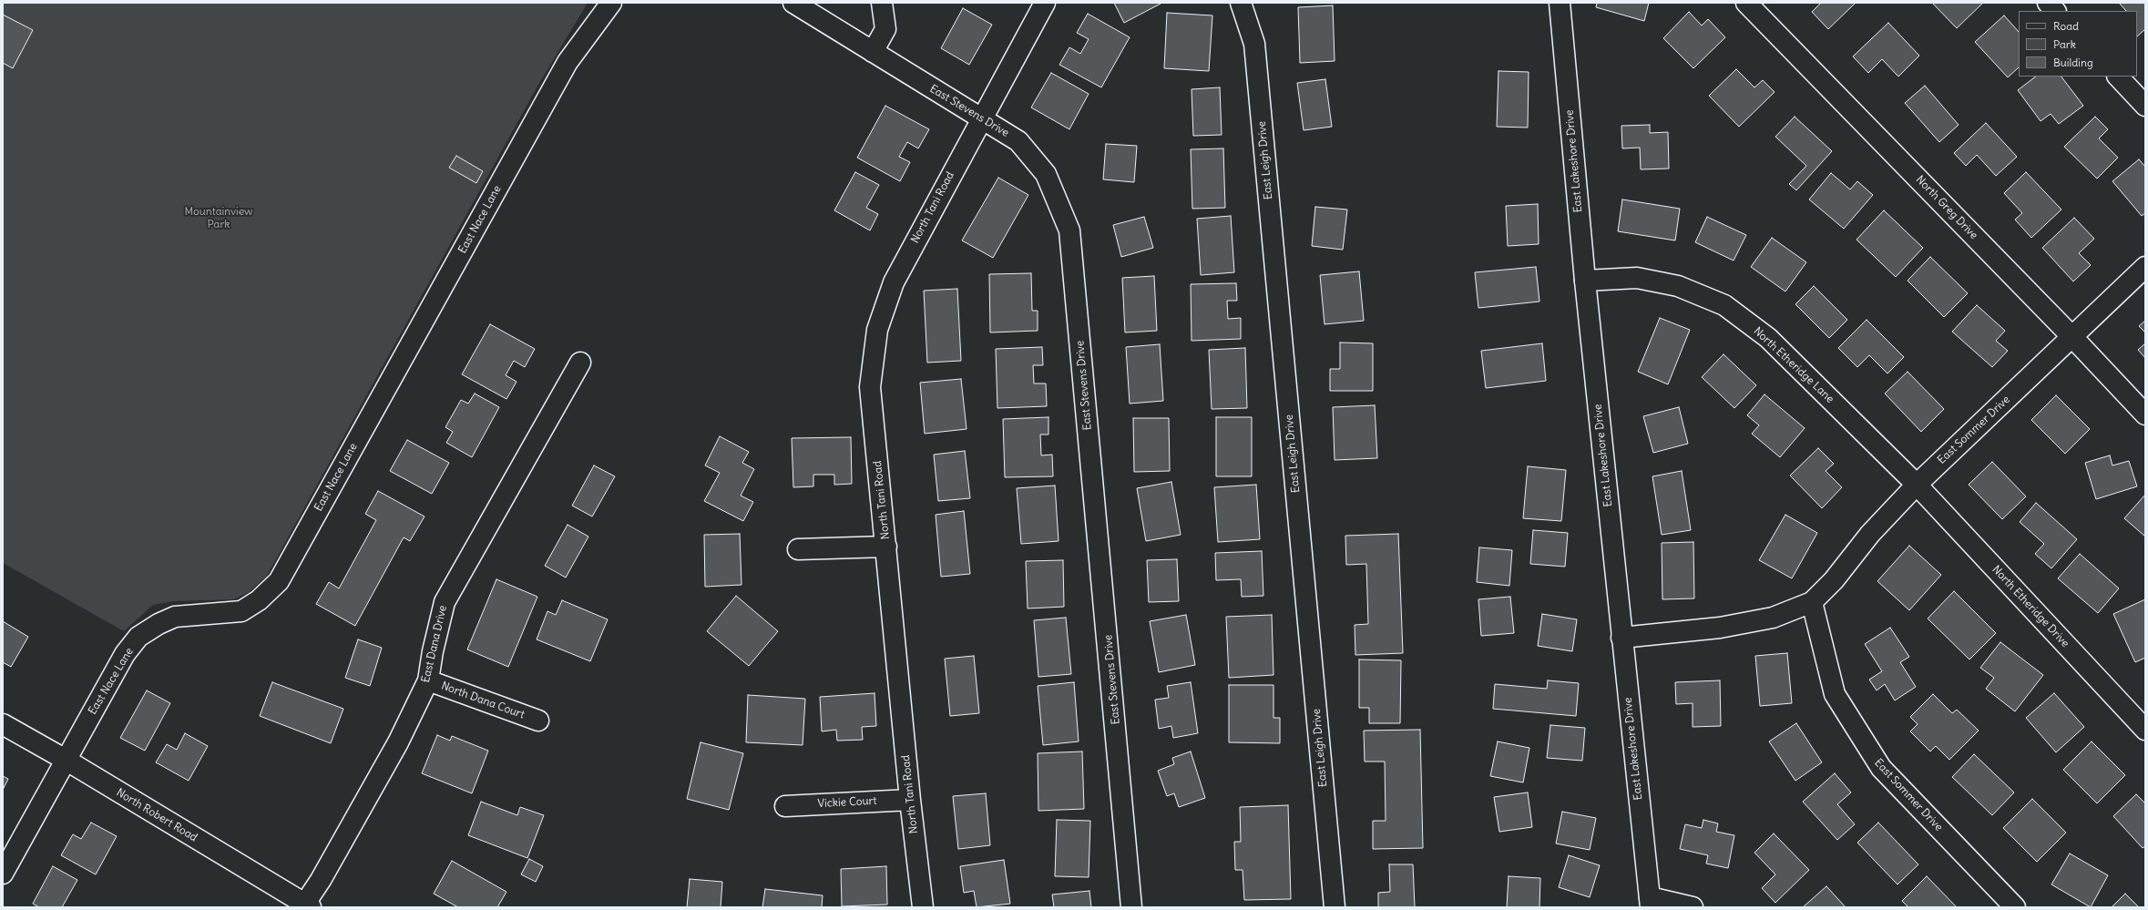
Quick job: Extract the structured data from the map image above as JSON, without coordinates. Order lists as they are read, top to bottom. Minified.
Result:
{"streets":{"street":["East Stevens Drive","East Leigh Drive","East Lakeshore Drive","North Tani Road","North Greg Drive","East Nace Lane","North Etheridge Lane","East Sommer Drive","North Etheridge Drive","East Dana Drive","North Dana Court","Vickie Court","North Robert Road"]},"crossings":[["East Stevens Drive","North Tani Road"],["East Lakeshore Drive","North Etheridge Lane"],["East Lakeshore Drive","East Sommer Drive"],["North Tani Road","Vickie Court"],["North Greg Drive","East Sommer Drive"],["East Nace Lane","North Robert Road"],["North Etheridge Lane","East Sommer Drive"],["North Etheridge Lane","North Etheridge Drive"],["East Sommer Drive","North Etheridge Drive"],["East Dana Drive","North Dana Court"],["East Dana Drive","North Robert Road"]],"parks":["Mountainview Park"],"legend":["Road","Park","Building"]}
